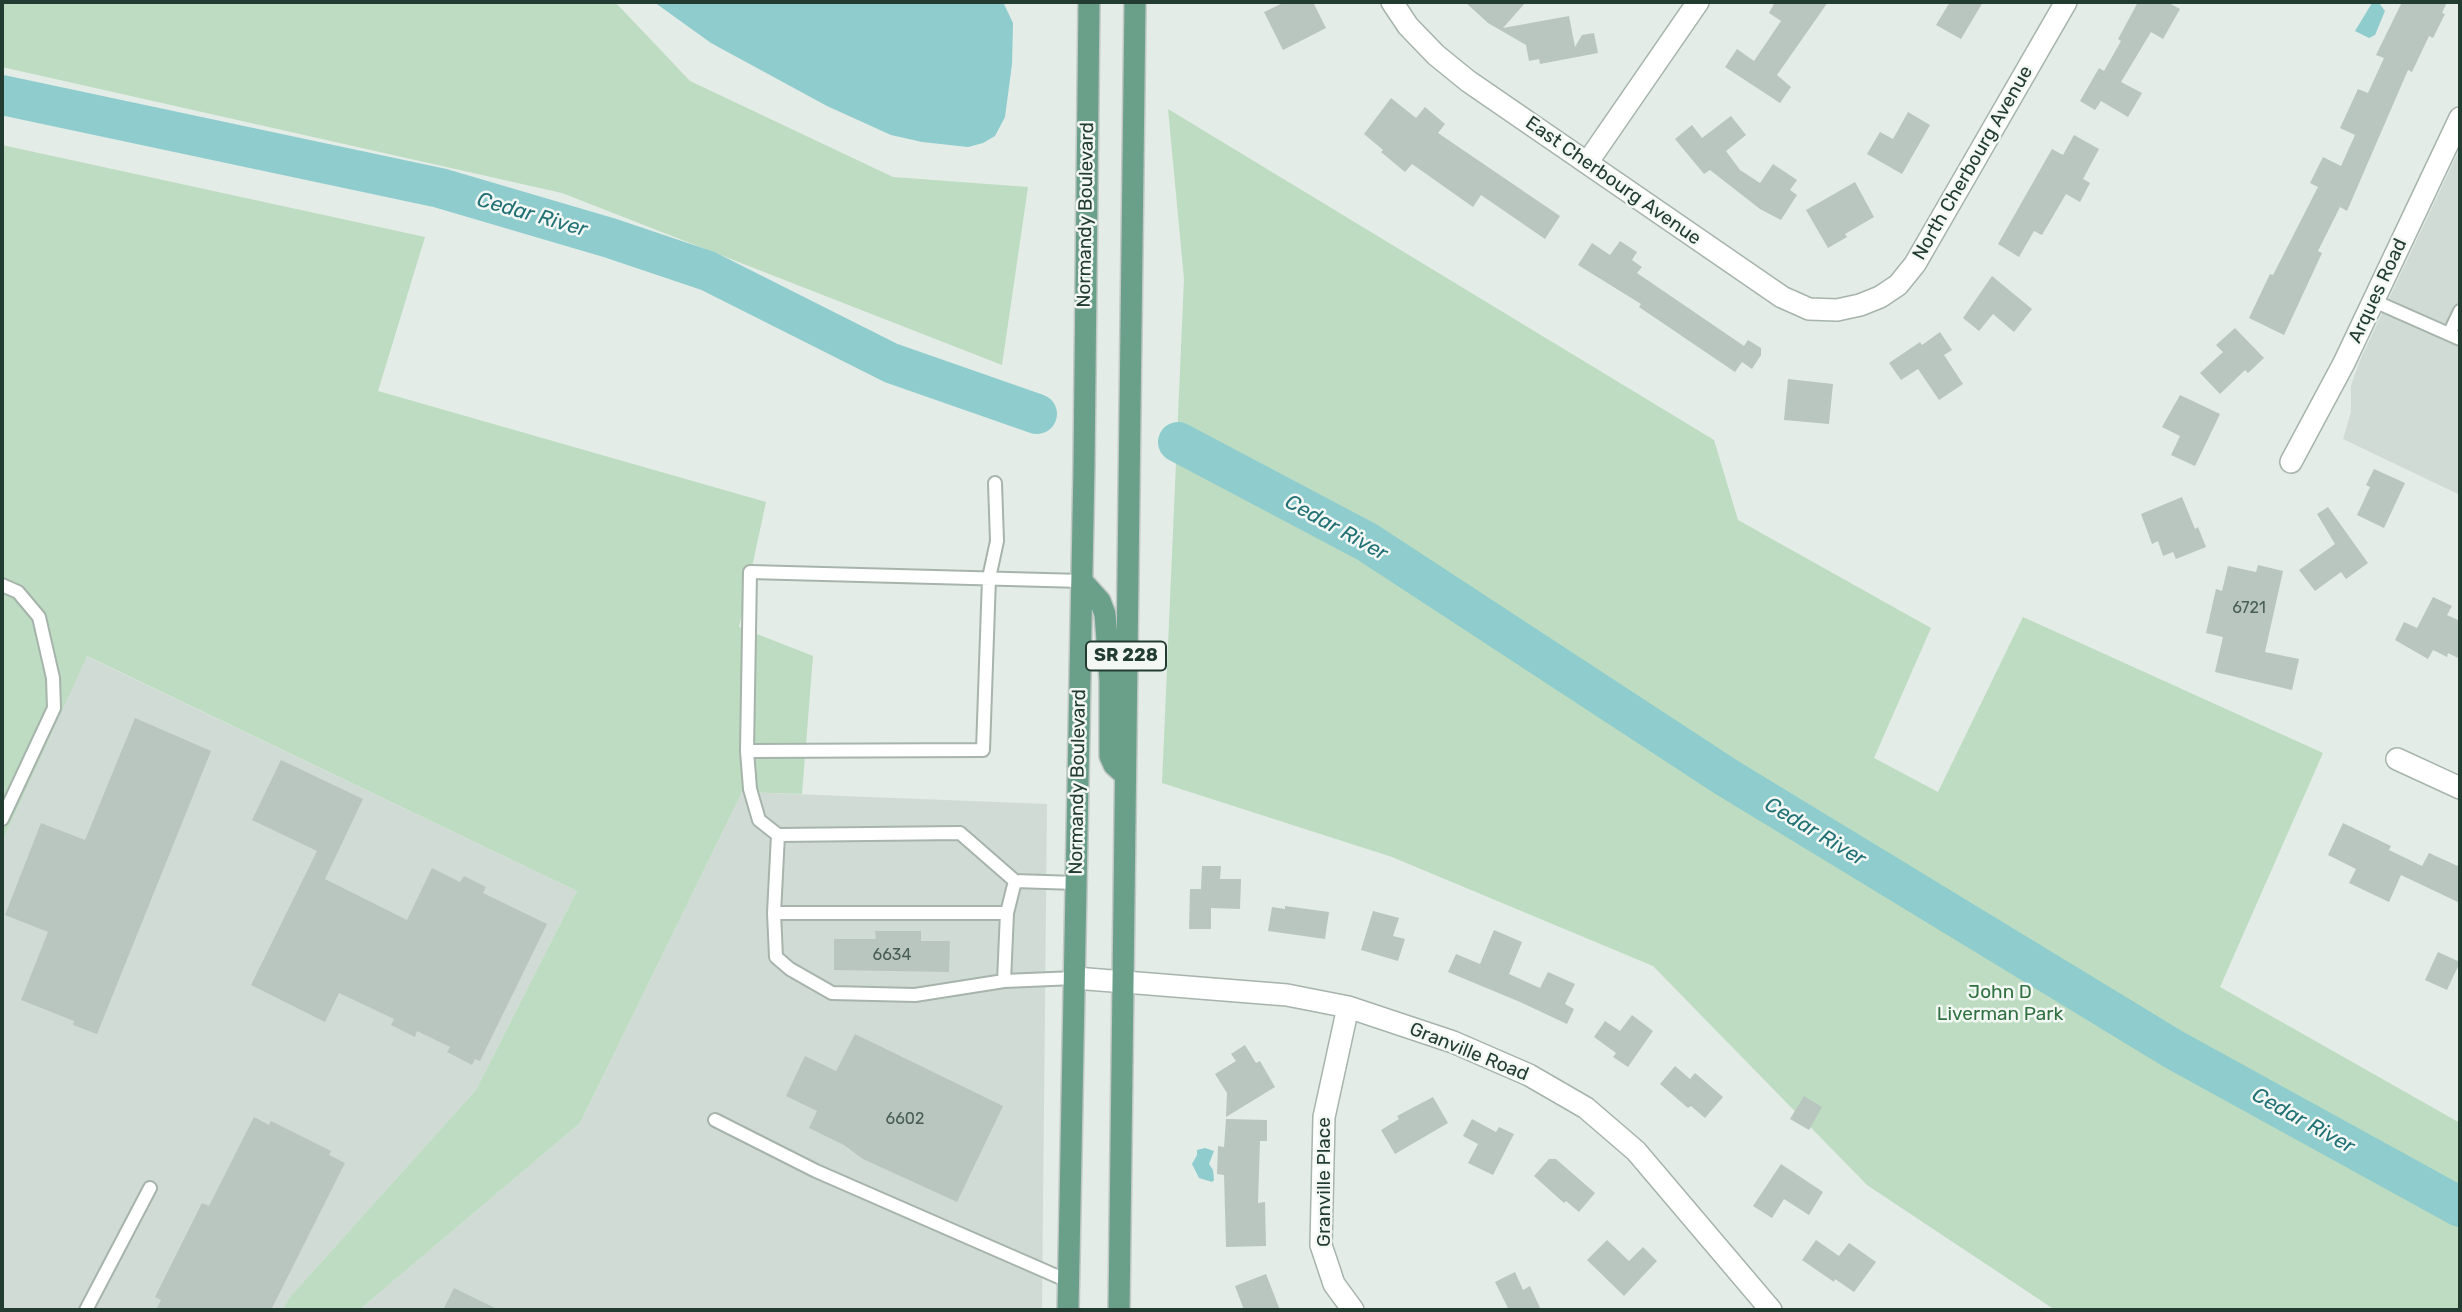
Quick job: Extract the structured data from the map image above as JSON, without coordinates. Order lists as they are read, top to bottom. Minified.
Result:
{"streets":{"main road":["Normandy Boulevard","SR 228"],"street":["North Cherbourg Avenue","East Cherbourg Avenue","Arques Road","Granville Road","Granville Place"]},"crossings":[["North Cherbourg Avenue","East Cherbourg Avenue"],["Normandy Boulevard","Granville Road"],["SR 228","Granville Road"],["Granville Road","Granville Place"]],"water":["Cedar River"],"parks":["John D Liverman Park"],"house_numbers":["6721","6634","6602"]}
